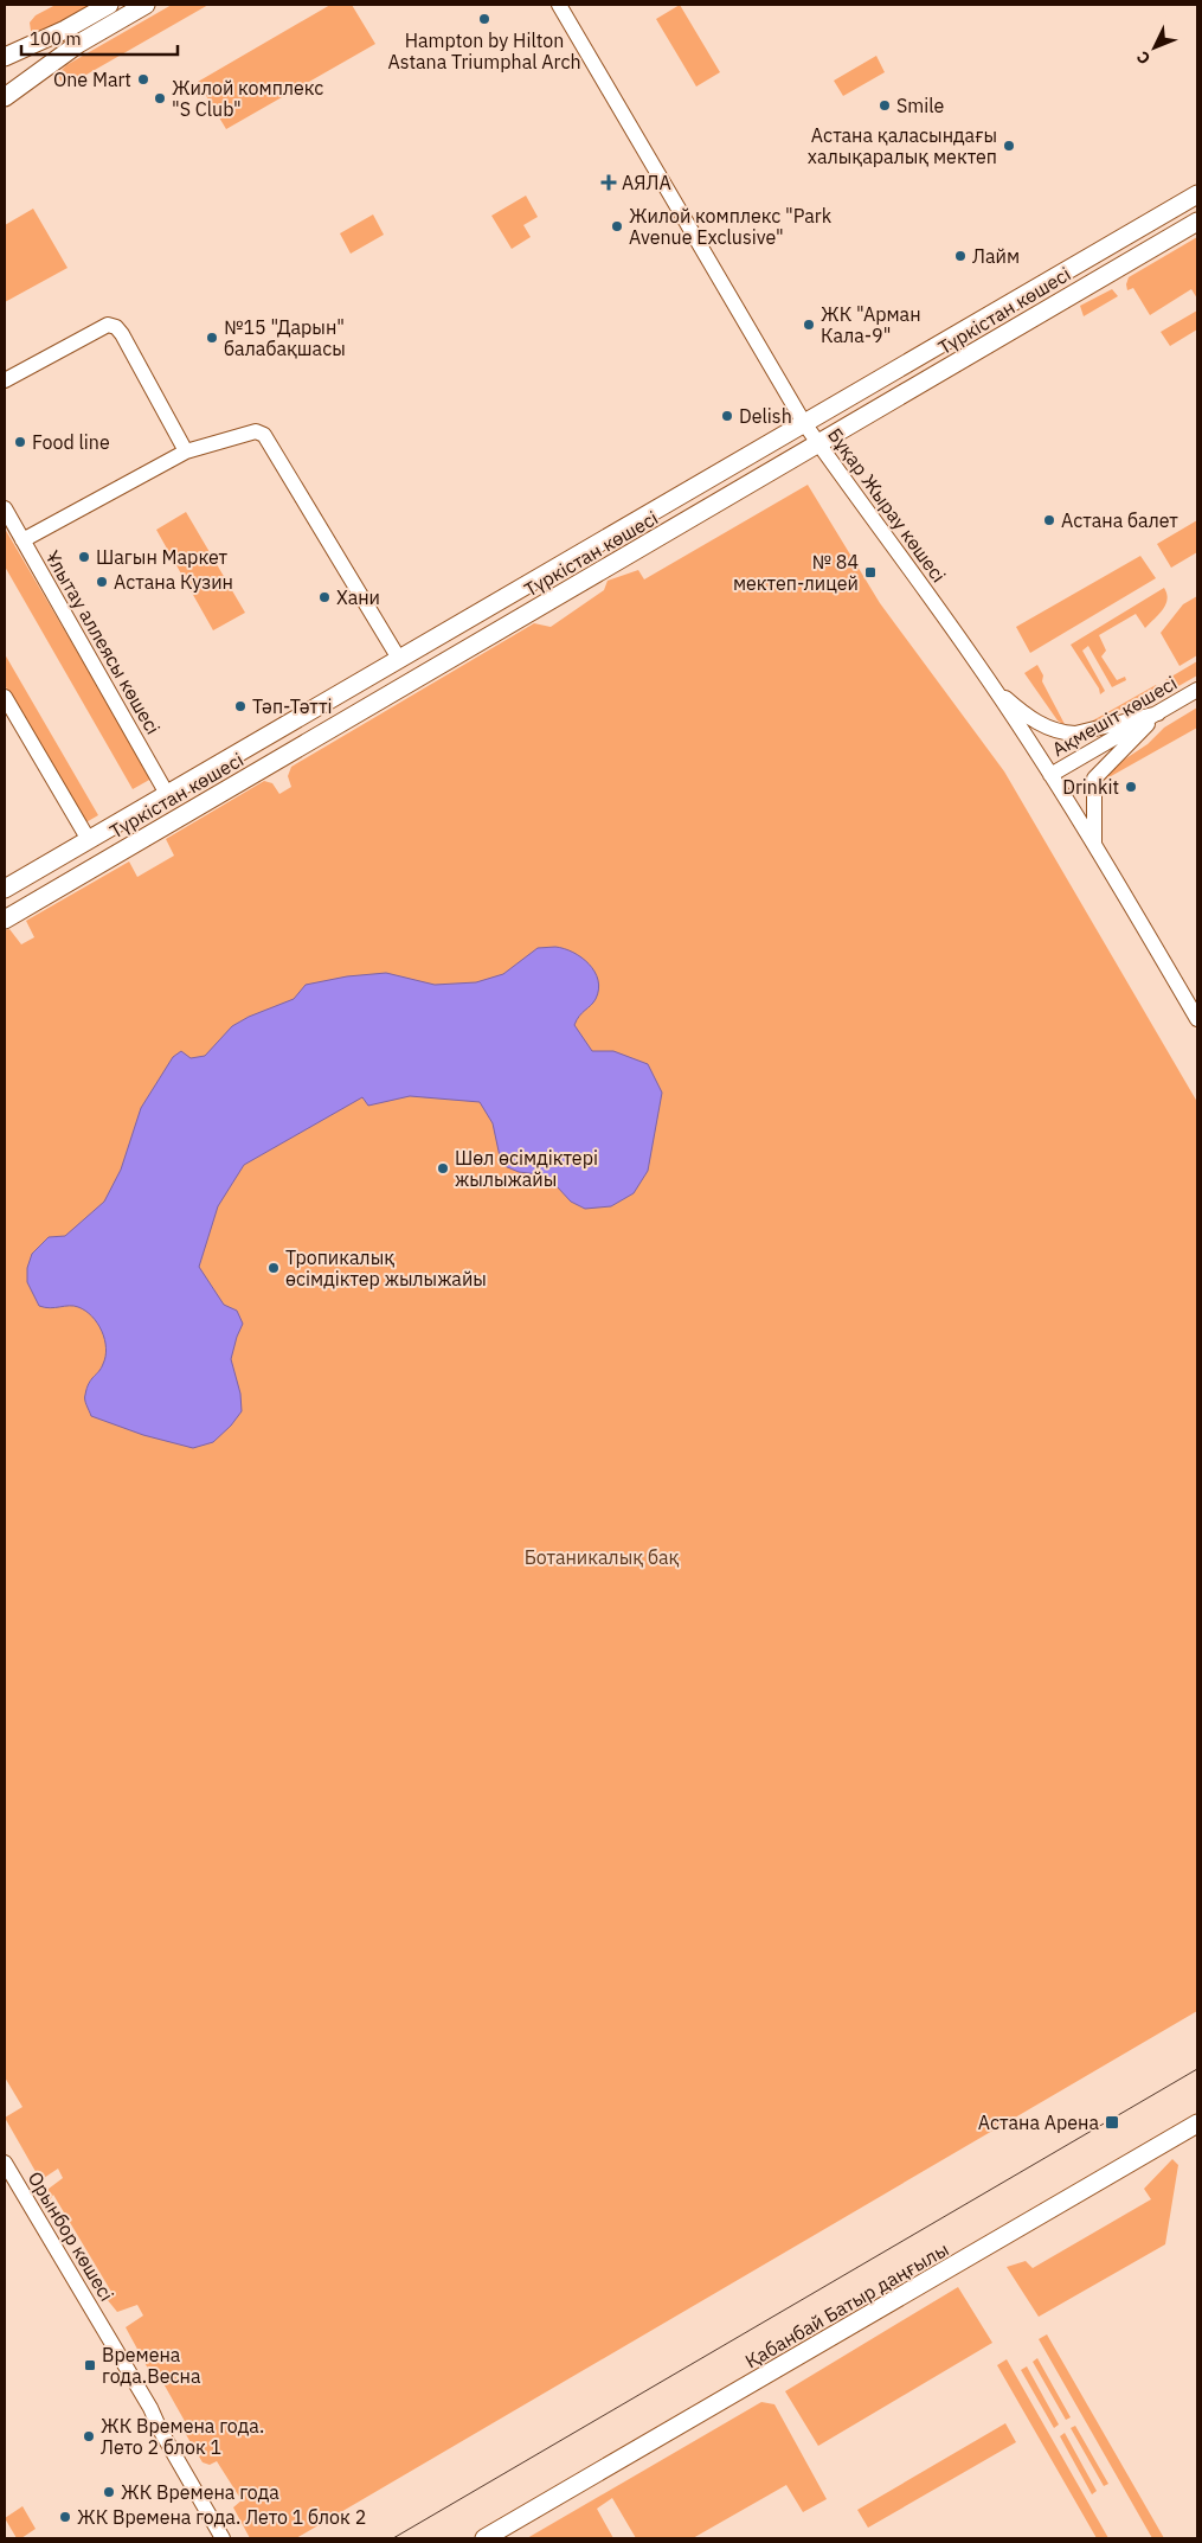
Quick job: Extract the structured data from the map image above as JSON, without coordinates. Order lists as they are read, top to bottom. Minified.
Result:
{"streets":{"main road":["Түркістан көшесі","Қабанбай Батыр даңғылы"],"street":["Бұқар Жырау көшесі","Ұлытау аллеясы көшесі","Ақмешіт көшесі","Орынбор көшесі"]},"crossings":[["Түркістан көшесі","Бұқар Жырау көшесі"],["Түркістан көшесі","Ұлытау аллеясы көшесі"],["Бұқар Жырау көшесі","Ақмешіт көшесі"]],"parks":["Ботаникалық бақ"],"places":{"other":["Hampton by Hilton Astana Triumphal Arch","One Mart","Жилой комплекс \"S Club\"","Smile","Астана қаласындағы халықаралық мектеп","Жилой комплекс \"Park Avenue Exclusive\"","Лайм","ЖК \"Арман Кала-9\"","№15 \"Дарын\" балабақшасы","Delish","Food line","Астана балет","Шагын Маркет","Астана Кузин","Хани","Тәп-Тәтті","Drinkit","Шөл өсімдіктері жылыжайы","Тропикалық өсімдіктер жылыжайы","ЖК Времена года. Лето 2 блок 1","ЖК Времена года","ЖК Времена года. Лето 1 блок 2"],"health":["АЯЛА"],"transit":["№ 84 мектеп-лицей","Астана Арена","Времена года.Весна"]},"scale_bar":"100 m","north":"bottom left"}
